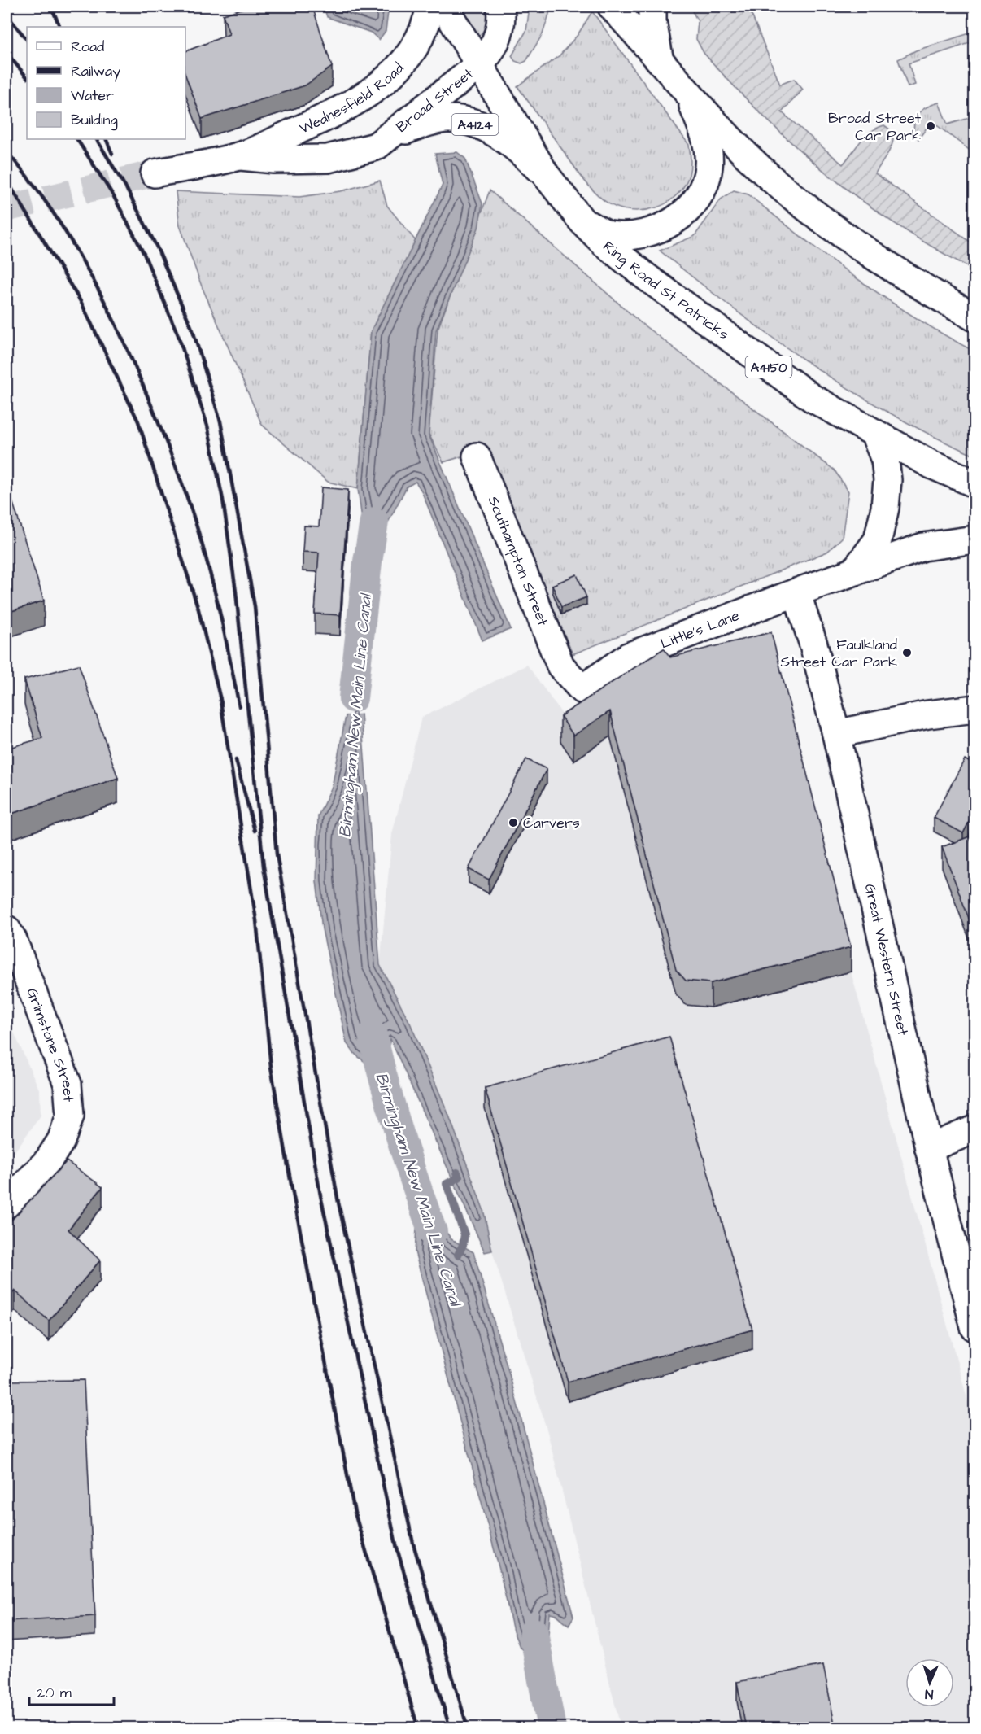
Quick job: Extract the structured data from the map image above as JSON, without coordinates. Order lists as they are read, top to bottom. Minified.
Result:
{"streets":{"main road":["Wednesfield Road","Broad Street","A4124","Ring Road St Patricks","A4150","Southampton Street","Little's Lane","Great Western Street","Grimstone Street"]},"crossings":[["Wednesfield Road","Broad Street"],["Wednesfield Road","A4124"],["Broad Street","A4124"],["Broad Street","Ring Road St Patricks"],["A4124","Ring Road St Patricks"],["Southampton Street","Little's Lane"],["Little's Lane","Great Western Street"]],"water":["Birmingham New Main Line Canal"],"places":["Broad Street Car Park","Faulkland Street Car Park","Carvers"],"legend":["Road","Railway","Water","Building"],"scale_bar":"20 m","north":"bottom"}
